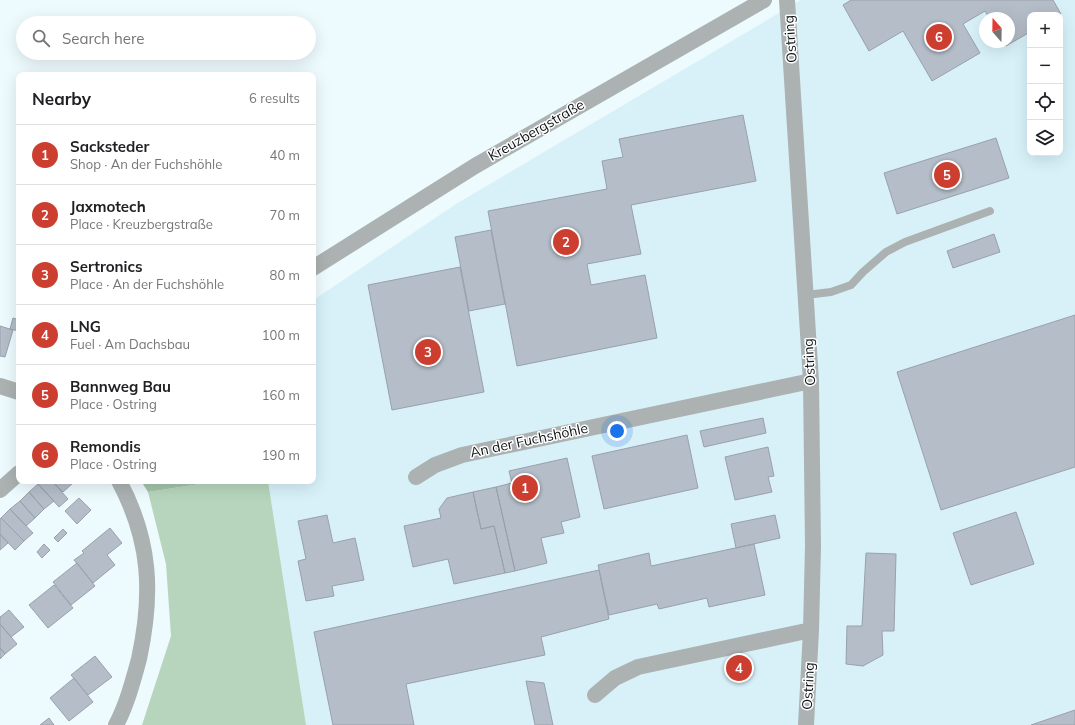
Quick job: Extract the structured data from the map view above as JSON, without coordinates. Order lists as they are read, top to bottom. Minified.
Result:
{"streets":{"street":["Ostring","Kreuzbergstraße","An der Fuchshöhle"]},"crossings":[["Ostring","An der Fuchshöhle"]],"north":"top","page":{"map_buttons":["+","−"],"search":"Search here","pins":["6","5","2","3","1","4"],"heading":["Nearby","6 results"],"list":[{"mark":"1","name":"Sacksteder","note":"Shop · An der Fuchshöhle","value":"40 m"},{"mark":"2","name":"Jaxmotech","note":"Place · Kreuzbergstraße","value":"70 m"},{"mark":"3","name":"Sertronics","note":"Place · An der Fuchshöhle","value":"80 m"},{"mark":"4","name":"LNG","note":"Fuel · Am Dachsbau","value":"100 m"},{"mark":"5","name":"Bannweg Bau","note":"Place · Ostring","value":"160 m"},{"mark":"6","name":"Remondis","note":"Place · Ostring","value":"190 m"}]}}
